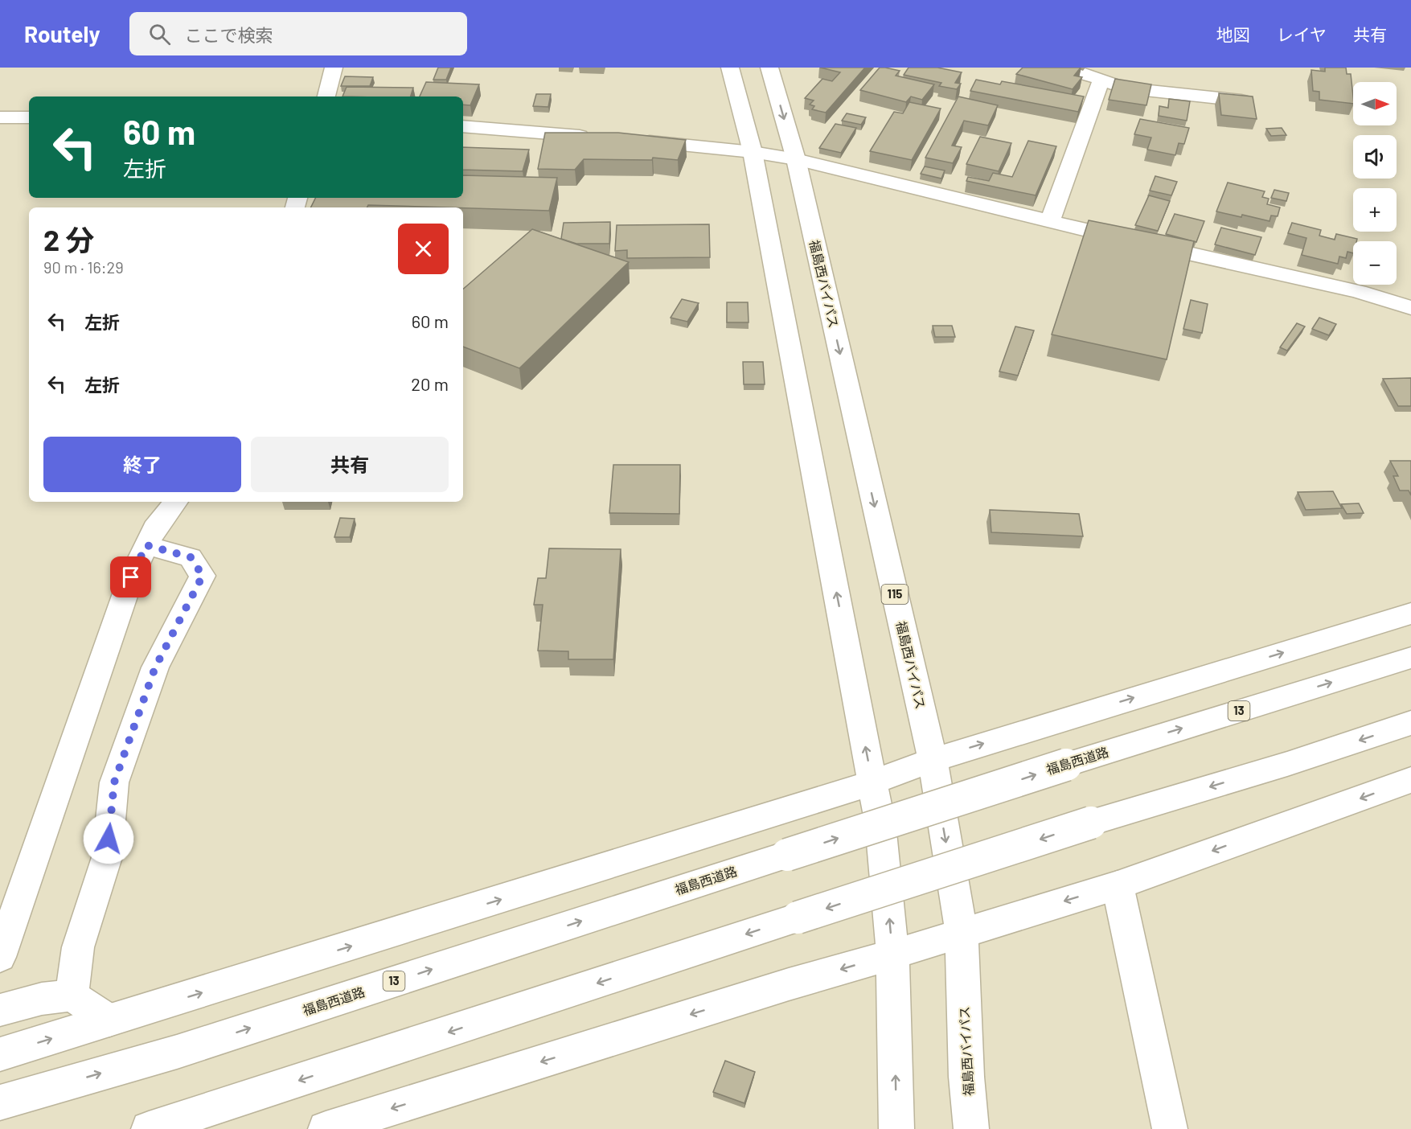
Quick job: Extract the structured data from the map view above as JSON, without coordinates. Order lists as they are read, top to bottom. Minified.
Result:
{"streets":{"main road":["福島西バイパス","115","13","福島西道路"]},"north":"right","page":{"header":"Routely","search":"ここで検索","nav":["地図","レイヤ","共有"],"map_buttons":["+","−"],"turn":["60 m","左折"],"heading":["2 分","90 m · 16:29"],"list":[{"name":"左折","value":"60 m"},{"name":"左折","value":"20 m"}],"buttons":["終了","共有"]}}
